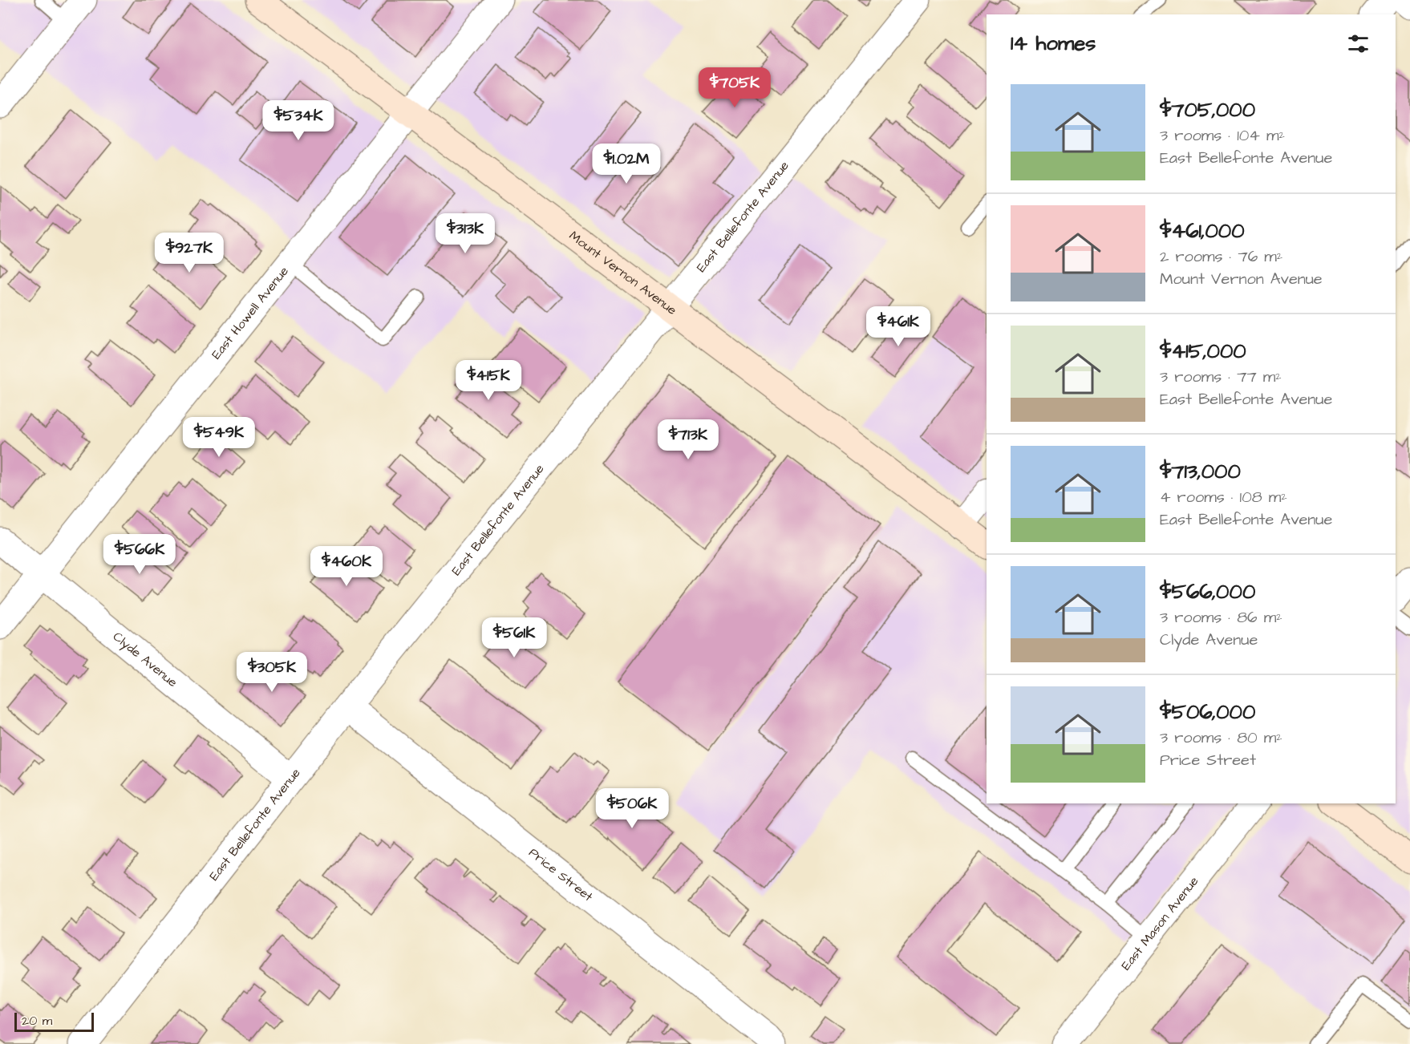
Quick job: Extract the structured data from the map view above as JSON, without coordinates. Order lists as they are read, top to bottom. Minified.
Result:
{"streets":{"main road":["Mount Vernon Avenue"],"street":["East Bellefonte Avenue","East Howell Avenue","Clyde Avenue","Price Street","East Mason Avenue"]},"crossings":[["East Bellefonte Avenue","Mount Vernon Avenue"],["East Bellefonte Avenue","Clyde Avenue"],["East Bellefonte Avenue","Price Street"],["Mount Vernon Avenue","East Howell Avenue"],["East Howell Avenue","Clyde Avenue"]],"scale_bar":"20 m","page":{"heading":"14 homes","price":["$705K","$534K","$1.02M","$313K","$927K","$461K","$415K","$549K","$713K","$566K","$460K","$561K","$305K","$506K"],"list":[{"name":"$705,000","note":"3 rooms · 104 m² · East Bellefonte Avenue"},{"name":"$461,000","note":"2 rooms · 76 m² · Mount Vernon Avenue"},{"name":"$415,000","note":"3 rooms · 77 m² · East Bellefonte Avenue"},{"name":"$713,000","note":"4 rooms · 108 m² · East Bellefonte Avenue"},{"name":"$566,000","note":"3 rooms · 86 m² · Clyde Avenue"},{"name":"$506,000","note":"3 rooms · 80 m² · Price Street"}],"scale":"20 m"}}
